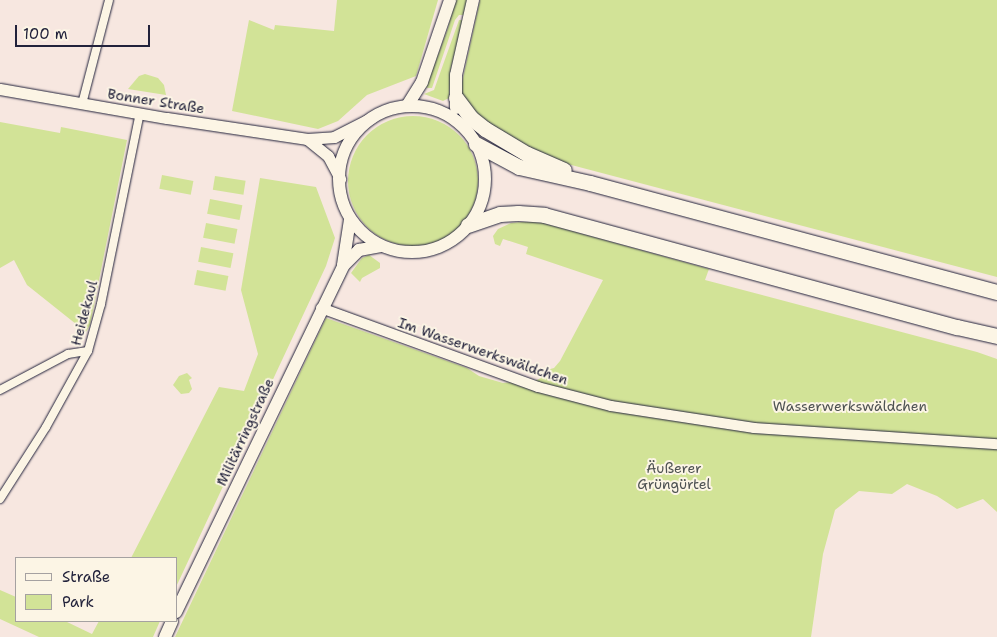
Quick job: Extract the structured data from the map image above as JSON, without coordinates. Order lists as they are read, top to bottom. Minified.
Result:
{"streets":{"main road":["Bonner Straße","Militärringstraße"],"street":["Heidekaul","Im Wasserwerkswäldchen"]},"crossings":[["Bonner Straße","Heidekaul"],["Bonner Straße","Militärringstraße"],["Im Wasserwerkswäldchen","Militärringstraße"]],"parks":["Wasserwerkswäldchen","Äußerer Grüngürtel"],"legend":["Straße","Park"],"scale_bar":"100 m"}
